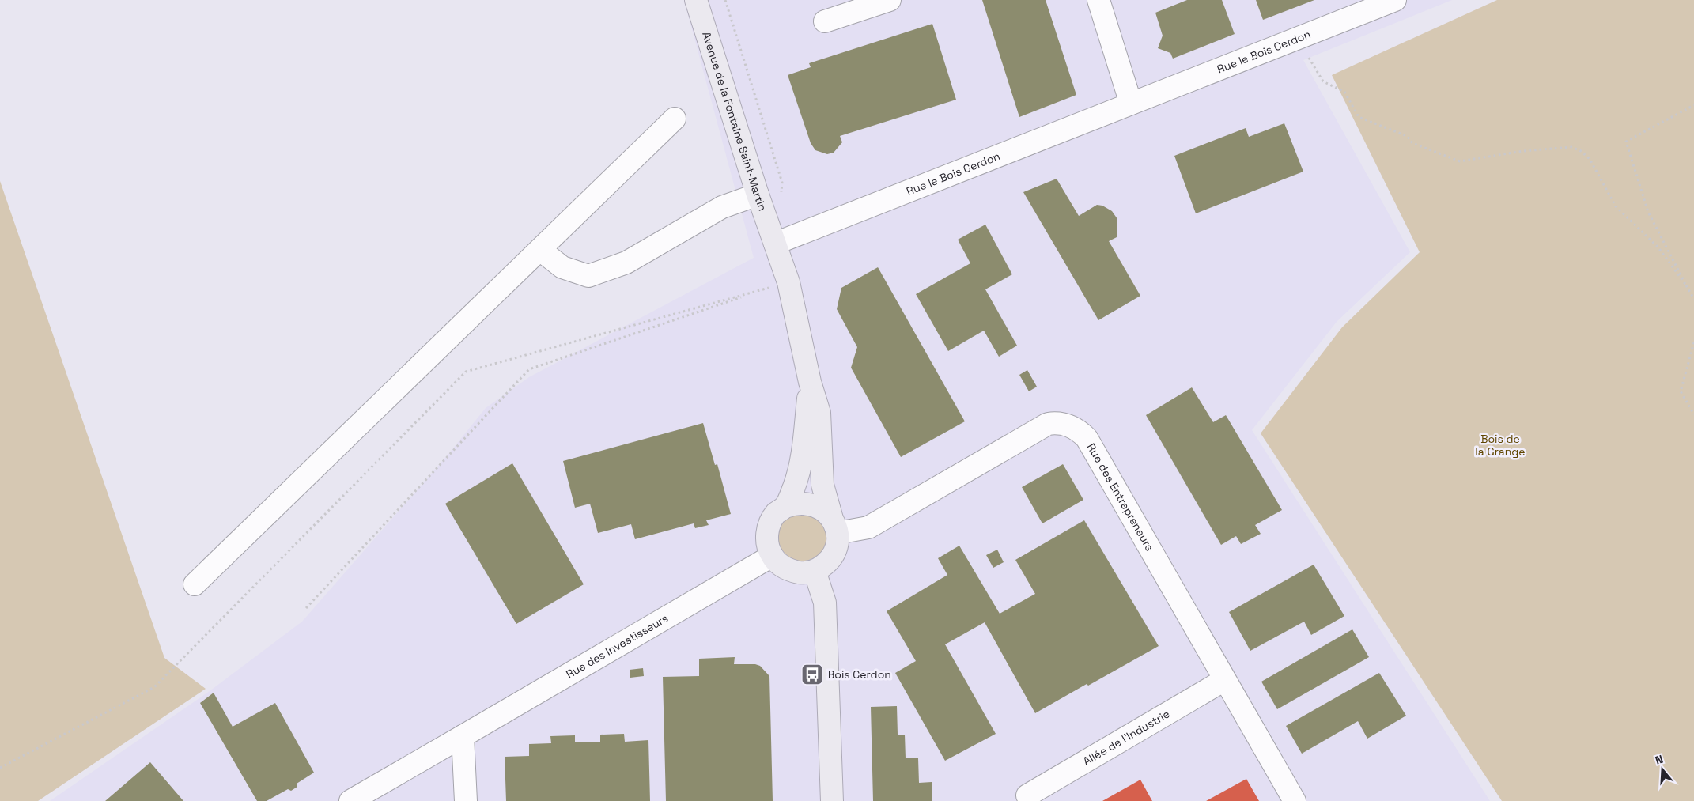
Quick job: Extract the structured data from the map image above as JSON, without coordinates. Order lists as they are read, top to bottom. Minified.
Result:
{"streets":{"main road":["Avenue de la Fontaine Saint-Martin"],"street":["Rue le Bois Cerdon","Rue des Entrepreneurs","Rue des Investisseurs","Allée de l'Industrie"]},"crossings":[["Rue le Bois Cerdon","Avenue de la Fontaine Saint-Martin"],["Rue des Entrepreneurs","Rue des Investisseurs"],["Rue des Entrepreneurs","Allée de l'Industrie"]],"parks":["Bois de la Grange"],"places":{"bus stop":["Bois Cerdon"]},"north":"top"}
